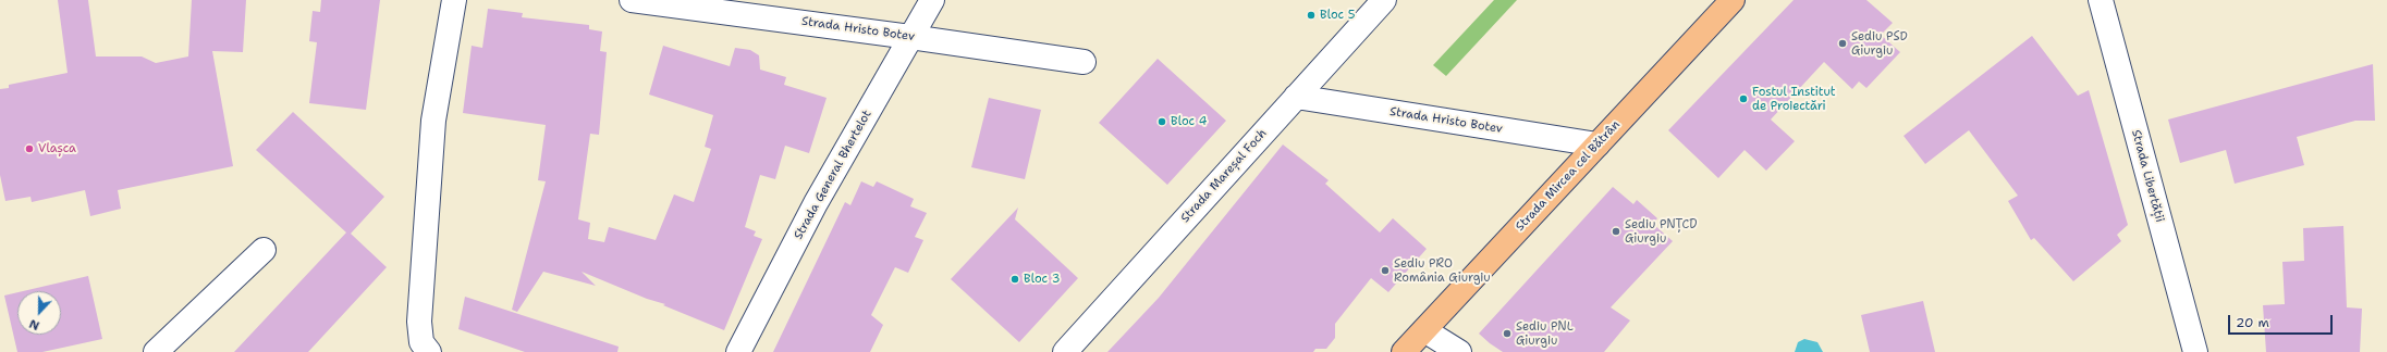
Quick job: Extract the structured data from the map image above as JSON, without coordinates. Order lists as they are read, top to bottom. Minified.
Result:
{"streets":{"main road":["Strada Mircea cel Bătrân"],"street":["Strada Hristo Botev","Strada General Bhertelot","Strada Mareșal Foch","Strada Libertății"]},"crossings":[["Strada Hristo Botev","Strada General Bhertelot"],["Strada Hristo Botev","Strada Mareșal Foch"],["Strada Hristo Botev","Strada Mircea cel Bătrân"]],"places":["Bloc 5","Sediu PSD Giurgiu","Fostul Institut de Proiectări","Bloc 4","Vlașca","Sediu PNȚCD Giurgiu","Sediu PRO România Giurgiu","Bloc 3","Sediu PNL Giurgiu"],"scale_bar":"20 m","north":"bottom"}
